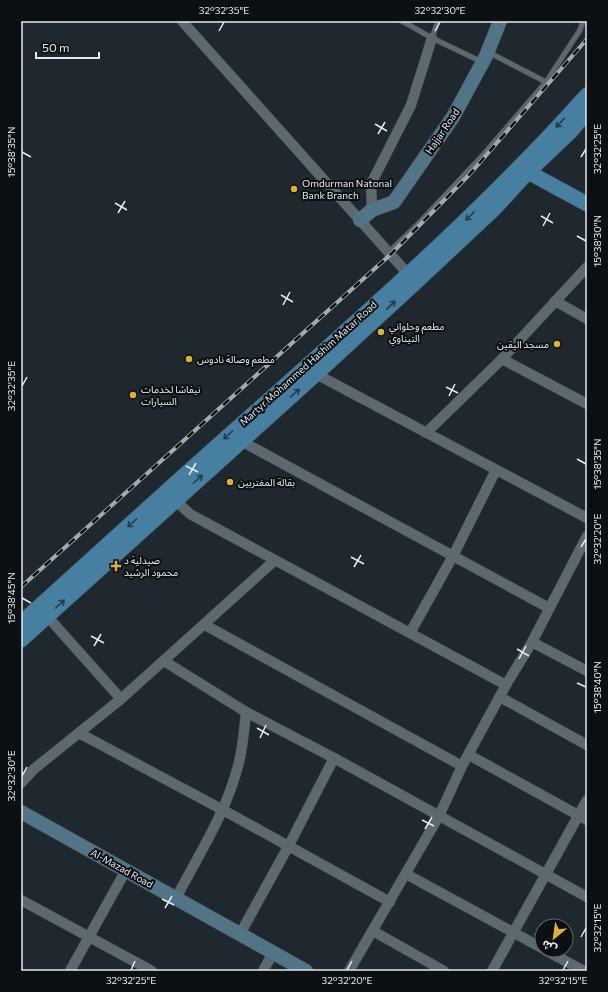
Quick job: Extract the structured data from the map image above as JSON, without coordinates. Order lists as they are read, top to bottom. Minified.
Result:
{"streets":{"main road":["Martyr Mohammed Hashim Matar Road"],"street":["Hajjar Road","Al-Mazad Road"]},"places":{"other":["Omdurman Natonal Bank Branch","مطعم وحلواني التيناوي","مسجد اليقين","مطعم وصالة نادوس","نيفاشا لخدمات السيارات","بقالة المغتربين"],"health":["صيدلية د محمود الرشيد"]},"scale_bar":"50 m","north":"bottom left","coordinates":["32°32'35\"E","32°32'30\"E","32°32'25\"E","15°38'35\"N","15°38'30\"N","32°32'20\"E","15°38'45\"N","15°38'40\"N","32°32'15\"E"]}
